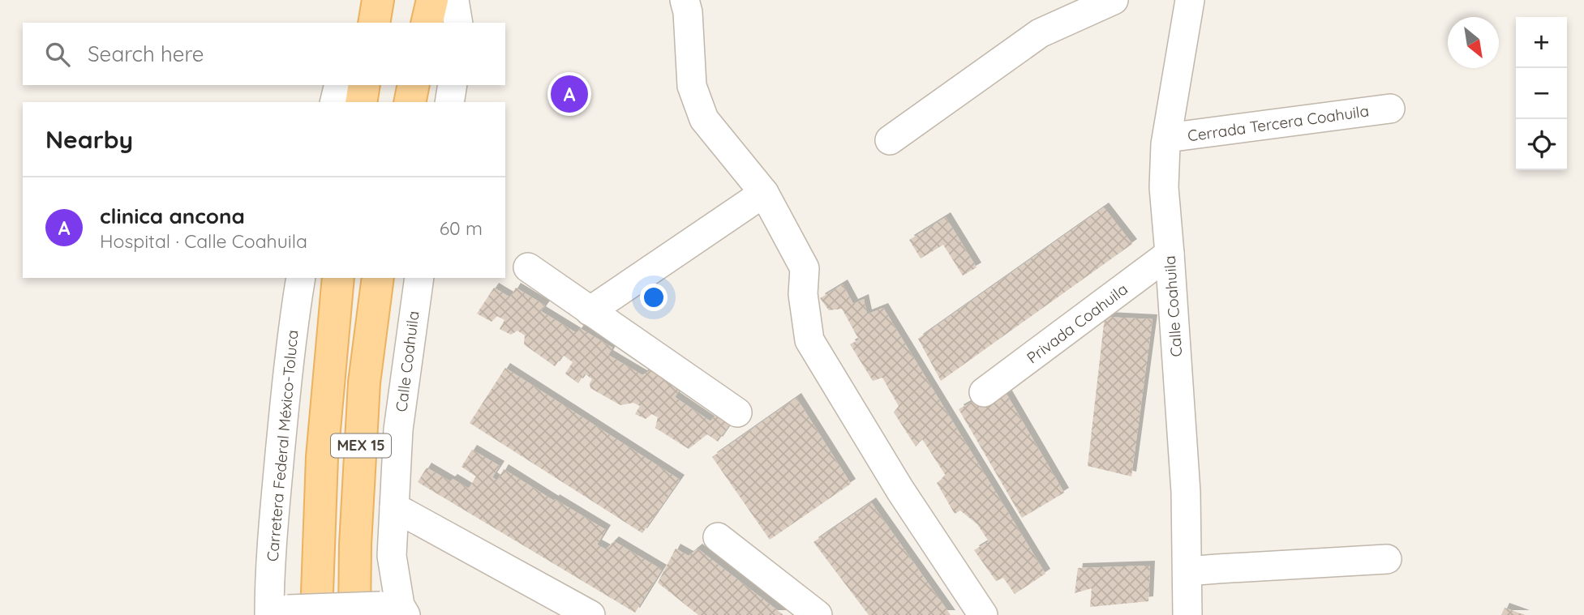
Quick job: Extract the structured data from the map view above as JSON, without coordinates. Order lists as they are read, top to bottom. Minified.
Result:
{"streets":{"main road":["MEX 15"],"street":["Cerrada Tercera Coahuila","Calle Coahuila","Privada Coahuila","Carretera Federal México-Toluca"]},"crossings":[["Cerrada Tercera Coahuila","Calle Coahuila"],["Calle Coahuila","Privada Coahuila"],["Calle Coahuila","MEX 15"],["Carretera Federal México-Toluca","MEX 15"]],"north":"bottom right","page":{"map_buttons":["+","−"],"search":"Search here","pins":"A","heading":"Nearby","list":[{"mark":"A","name":"clinica ancona","note":"Hospital · Calle Coahuila","value":"60 m"}]}}
